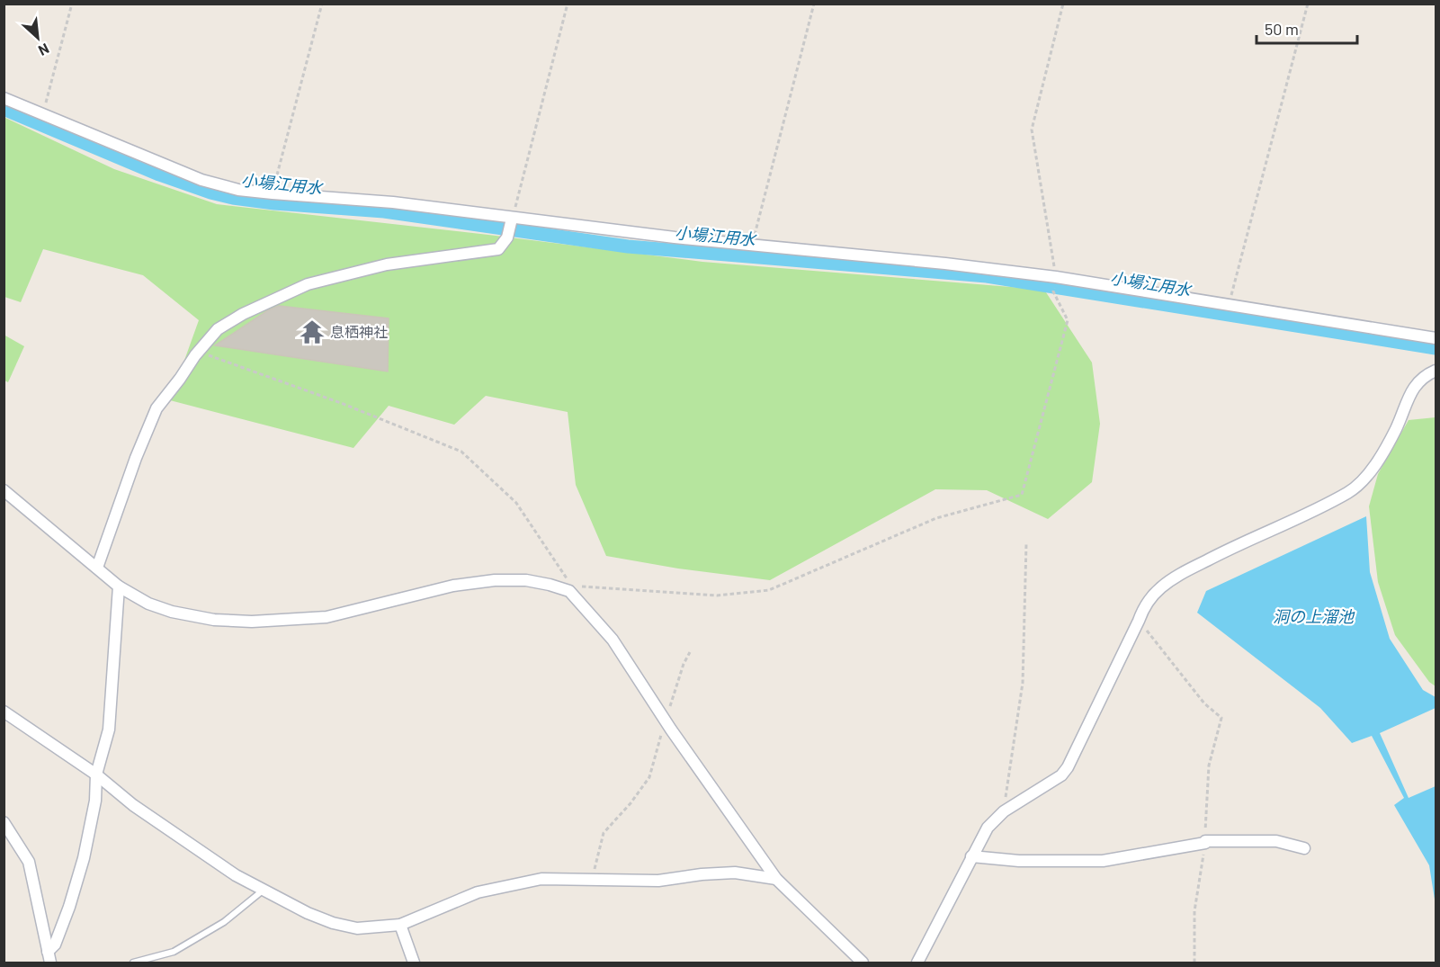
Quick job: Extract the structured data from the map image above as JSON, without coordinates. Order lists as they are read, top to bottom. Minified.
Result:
{"water":["小場江用水","洞の上溜池"],"places":{"temple":["息栖神社"]},"scale_bar":"50 m","north":"bottom right"}
